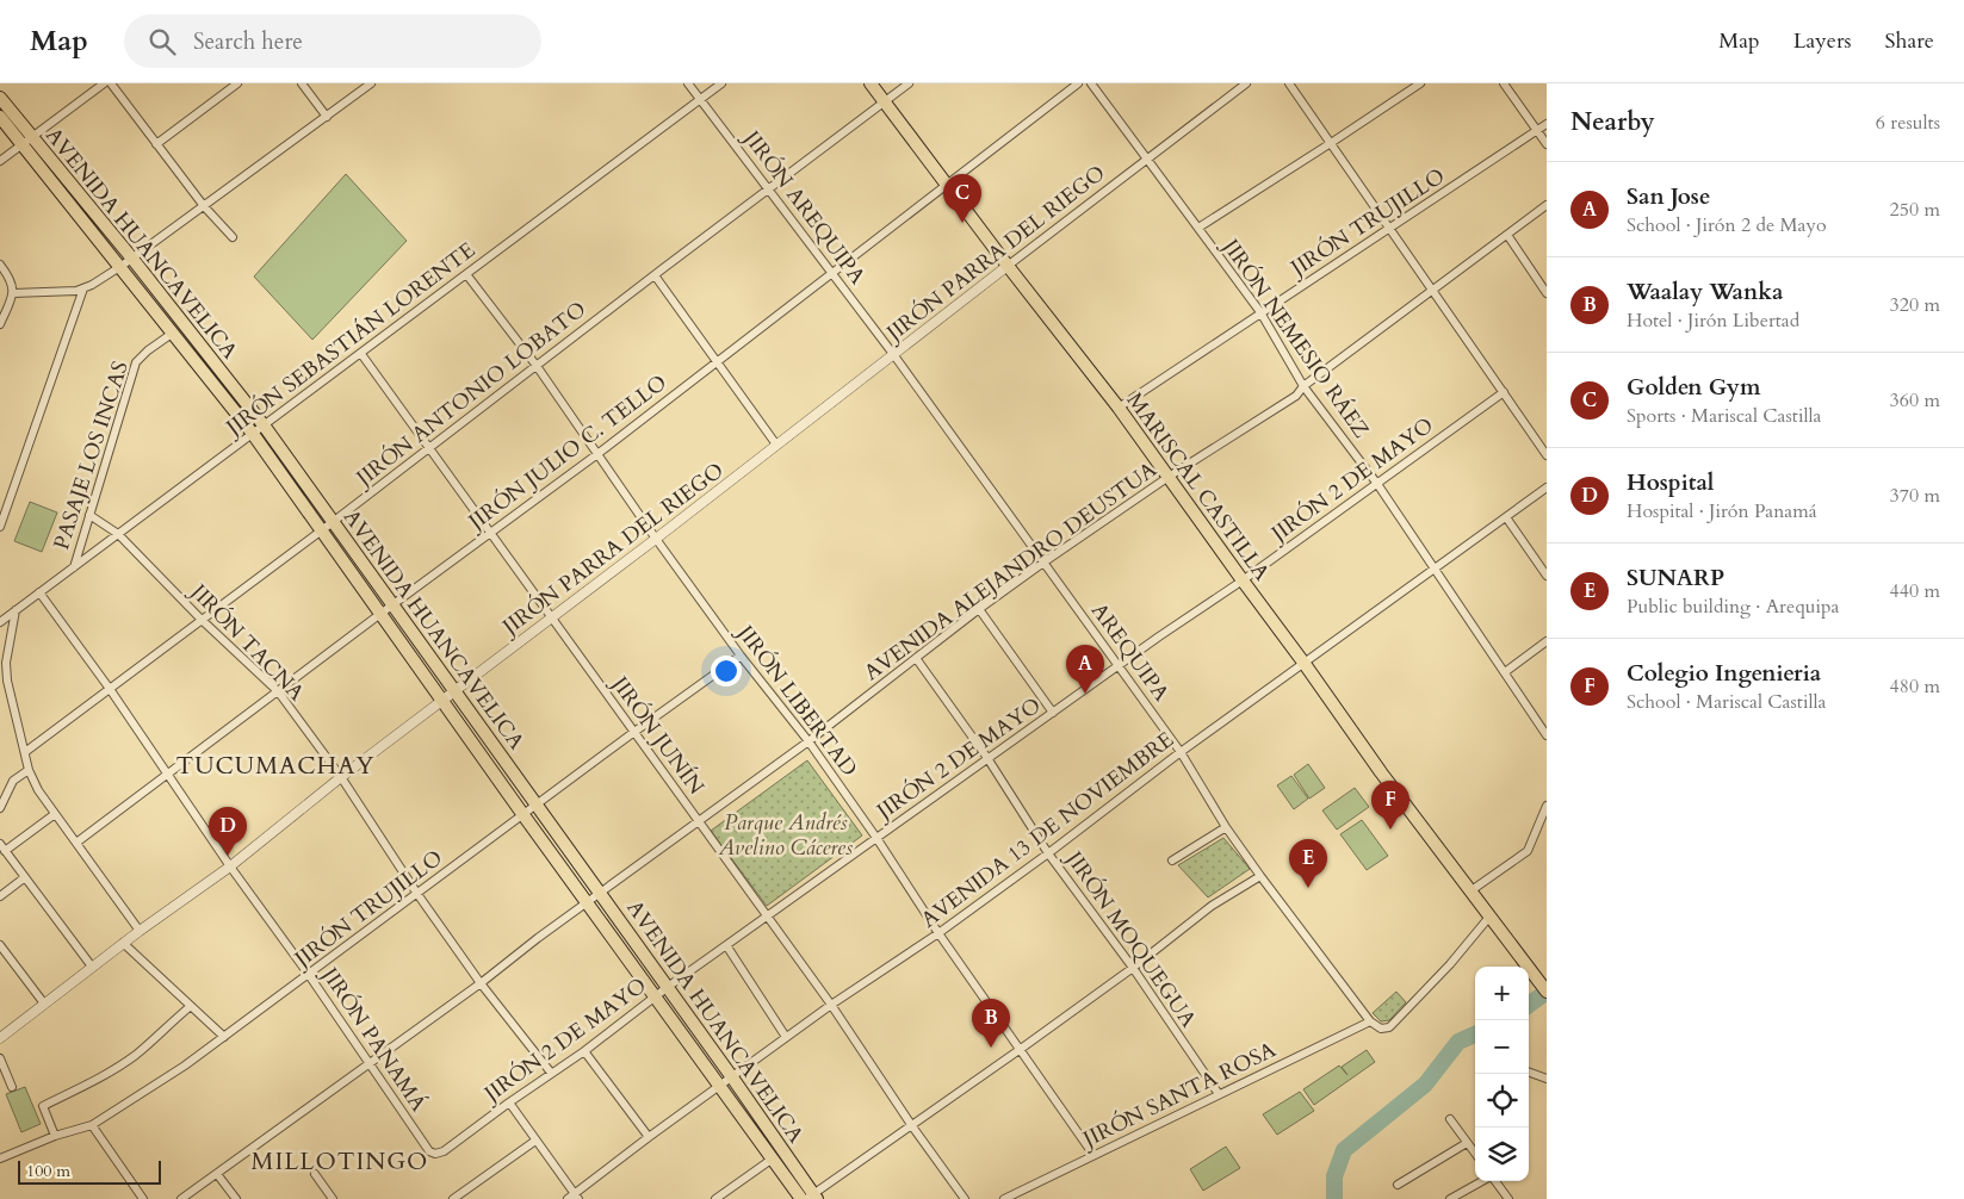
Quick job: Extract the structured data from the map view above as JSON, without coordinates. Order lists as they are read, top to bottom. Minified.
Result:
{"streets":{"highway":["AVENIDA HUANCAVELICA","MARISCAL CASTILLA"],"street":["JIRÓN AREQUIPA","JIRÓN TRUJILLO","JIRÓN PARRA DEL RIEGO","JIRÓN SEBASTIÁN LORENTE","JIRÓN NEMESIO RÁEZ","JIRÓN ANTONIO LOBATO","JIRÓN JULIO C. TELLO","PASAJE LOS INCAS","JIRÓN 2 DE MAYO","AVENIDA ALEJANDRO DEUSTUA","JIRÓN TACNA","AREQUIPA","JIRÓN LIBERTAD","JIRÓN JUNÍN","AVENIDA 13 DE NOVIEMBRE","JIRÓN MOQUEGUA","JIRÓN PANAMÁ","JIRÓN SANTA ROSA"]},"crossings":[["JIRÓN AREQUIPA","JIRÓN PARRA DEL RIEGO"],["JIRÓN AREQUIPA","JIRÓN SEBASTIÁN LORENTE"],["JIRÓN AREQUIPA","JIRÓN ANTONIO LOBATO"],["JIRÓN AREQUIPA","JIRÓN JULIO C. TELLO"],["JIRÓN AREQUIPA","AREQUIPA"],["JIRÓN TRUJILLO","AVENIDA HUANCAVELICA"],["JIRÓN TRUJILLO","JIRÓN NEMESIO RÁEZ"],["JIRÓN TRUJILLO","MARISCAL CASTILLA"],["JIRÓN TRUJILLO","JIRÓN TACNA"],["JIRÓN TRUJILLO","JIRÓN LIBERTAD"],["JIRÓN TRUJILLO","JIRÓN JUNÍN"],["JIRÓN TRUJILLO","JIRÓN PANAMÁ"],["AVENIDA HUANCAVELICA","JIRÓN PARRA DEL RIEGO"],["AVENIDA HUANCAVELICA","JIRÓN SEBASTIÁN LORENTE"],["AVENIDA HUANCAVELICA","JIRÓN ANTONIO LOBATO"],["AVENIDA HUANCAVELICA","JIRÓN JULIO C. TELLO"],["AVENIDA HUANCAVELICA","PASAJE LOS INCAS"],["AVENIDA HUANCAVELICA","JIRÓN 2 DE MAYO"],["AVENIDA HUANCAVELICA","AVENIDA ALEJANDRO DEUSTUA"],["AVENIDA HUANCAVELICA","AVENIDA 13 DE NOVIEMBRE"],["JIRÓN PARRA DEL RIEGO","JIRÓN NEMESIO RÁEZ"],["JIRÓN PARRA DEL RIEGO","MARISCAL CASTILLA"],["JIRÓN PARRA DEL RIEGO","JIRÓN TACNA"],["JIRÓN PARRA DEL RIEGO","AREQUIPA"],["JIRÓN PARRA DEL RIEGO","JIRÓN LIBERTAD"],["JIRÓN PARRA DEL RIEGO","JIRÓN JUNÍN"],["JIRÓN PARRA DEL RIEGO","JIRÓN PANAMÁ"],["JIRÓN SEBASTIÁN LORENTE","PASAJE LOS INCAS"],["JIRÓN SEBASTIÁN LORENTE","JIRÓN TACNA"],["JIRÓN SEBASTIÁN LORENTE","JIRÓN LIBERTAD"],["JIRÓN SEBASTIÁN LORENTE","JIRÓN JUNÍN"],["JIRÓN SEBASTIÁN LORENTE","JIRÓN PANAMÁ"],["JIRÓN NEMESIO RÁEZ","JIRÓN 2 DE MAYO"],["JIRÓN NEMESIO RÁEZ","AVENIDA ALEJANDRO DEUSTUA"],["JIRÓN NEMESIO RÁEZ","AVENIDA 13 DE NOVIEMBRE"],["JIRÓN ANTONIO LOBATO","MARISCAL CASTILLA"],["JIRÓN ANTONIO LOBATO","JIRÓN TACNA"],["JIRÓN ANTONIO LOBATO","JIRÓN LIBERTAD"],["JIRÓN ANTONIO LOBATO","JIRÓN JUNÍN"],["JIRÓN ANTONIO LOBATO","JIRÓN PANAMÁ"],["JIRÓN JULIO C. TELLO","MARISCAL CASTILLA"],["JIRÓN JULIO C. TELLO","JIRÓN TACNA"],["JIRÓN JULIO C. TELLO","JIRÓN LIBERTAD"],["JIRÓN JULIO C. TELLO","JIRÓN JUNÍN"],["JIRÓN JULIO C. TELLO","JIRÓN PANAMÁ"],["PASAJE LOS INCAS","JIRÓN TACNA"],["JIRÓN 2 DE MAYO","MARISCAL CASTILLA"],["JIRÓN 2 DE MAYO","JIRÓN TACNA"],["JIRÓN 2 DE MAYO","AREQUIPA"],["JIRÓN 2 DE MAYO","JIRÓN LIBERTAD"],["JIRÓN 2 DE MAYO","JIRÓN JUNÍN"],["JIRÓN 2 DE MAYO","JIRÓN MOQUEGUA"],["JIRÓN 2 DE MAYO","JIRÓN PANAMÁ"],["MARISCAL CASTILLA","AVENIDA ALEJANDRO DEUSTUA"],["MARISCAL CASTILLA","AREQUIPA"],["MARISCAL CASTILLA","AVENIDA 13 DE NOVIEMBRE"],["AVENIDA ALEJANDRO DEUSTUA","JIRÓN TACNA"],["AVENIDA ALEJANDRO DEUSTUA","AREQUIPA"],["AVENIDA ALEJANDRO DEUSTUA","JIRÓN LIBERTAD"],["AVENIDA ALEJANDRO DEUSTUA","JIRÓN JUNÍN"],["AVENIDA ALEJANDRO DEUSTUA","JIRÓN MOQUEGUA"],["AVENIDA ALEJANDRO DEUSTUA","JIRÓN PANAMÁ"],["AREQUIPA","AVENIDA 13 DE NOVIEMBRE"],["AREQUIPA","JIRÓN SANTA ROSA"],["JIRÓN LIBERTAD","AVENIDA 13 DE NOVIEMBRE"],["JIRÓN LIBERTAD","JIRÓN SANTA ROSA"],["JIRÓN JUNÍN","AVENIDA 13 DE NOVIEMBRE"],["AVENIDA 13 DE NOVIEMBRE","JIRÓN MOQUEGUA"],["JIRÓN MOQUEGUA","JIRÓN SANTA ROSA"]],"districts":["TUCUMACHAY","MILLOTINGO"],"parks":["Parque Andrés Avelino Cáceres"],"scale_bar":"100 m","page":{"header":"Map","search":"Search here","nav":["Map","Layers","Share"],"heading":["Nearby","6 results"],"list":[{"mark":"A","name":"San Jose","note":"School · Jirón 2 de Mayo","value":"250 m"},{"mark":"B","name":"Waalay Wanka","note":"Hotel · Jirón Libertad","value":"320 m"},{"mark":"C","name":"Golden Gym","note":"Sports · Mariscal Castilla","value":"360 m"},{"mark":"D","name":"Hospital","note":"Hospital · Jirón Panamá","value":"370 m"},{"mark":"E","name":"SUNARP","note":"Public building · Arequipa","value":"440 m"},{"mark":"F","name":"Colegio Ingenieria","note":"School · Mariscal Castilla","value":"480 m"}],"pins":["C","A","F","D","E","B"],"map_buttons":["+","−"],"scale":"100 m"}}
